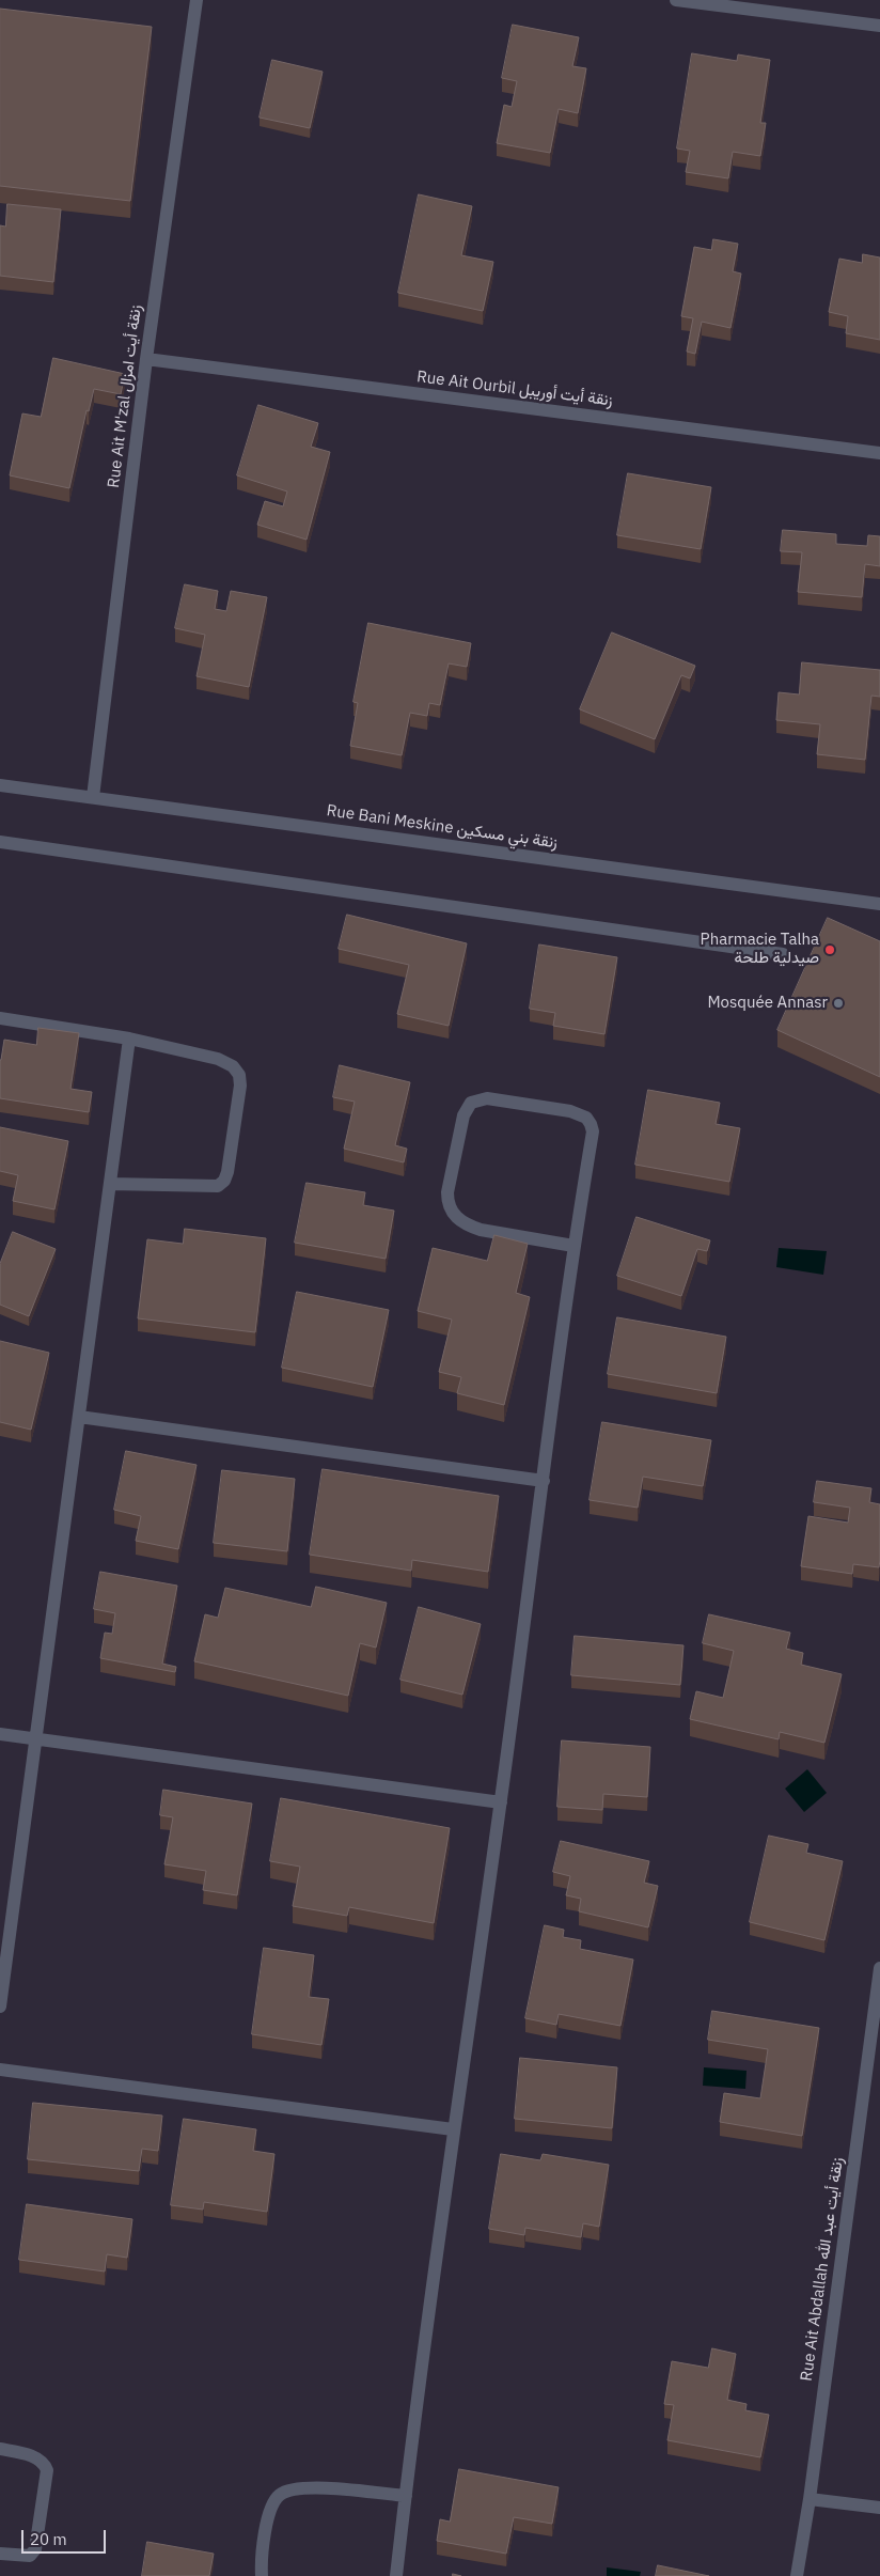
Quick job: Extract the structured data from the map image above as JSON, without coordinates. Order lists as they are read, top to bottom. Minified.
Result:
{"streets":{"street":["Rue Ait Ourbil زنقة أيت أوريبل","Rue Ait M'zal زنقة أيت امزال","Rue Bani Meskine زنقة بني مسكين","Rue Ait Abdallah زنقة أيت عبد الله"]},"crossings":[["Rue Ait Ourbil زنقة أيت أوريبل","Rue Ait M'zal زنقة أيت امزال"],["Rue Ait M'zal زنقة أيت امزال","Rue Bani Meskine زنقة بني مسكين"]],"places":["Pharmacie Talha صيدلية طلحة","Mosquée Annasr"],"scale_bar":"20 m"}
